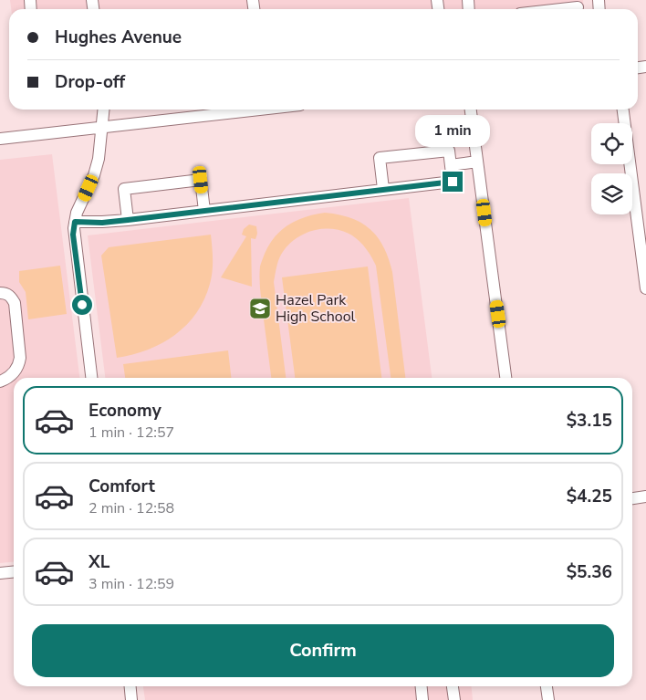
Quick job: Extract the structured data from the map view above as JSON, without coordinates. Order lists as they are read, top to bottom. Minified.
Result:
{"places":{"school or university":["Hazel Park High School"]},"page":{"banner":["Hughes Avenue","Drop-off"],"bubble":"1 min","list":[{"name":"Economy","note":"1 min · 12:57","value":"$3.15"},{"name":"Comfort","note":"2 min · 12:58","value":"$4.25"},{"name":"XL","note":"3 min · 12:59","value":"$5.36"}],"buttons":"Confirm"}}
